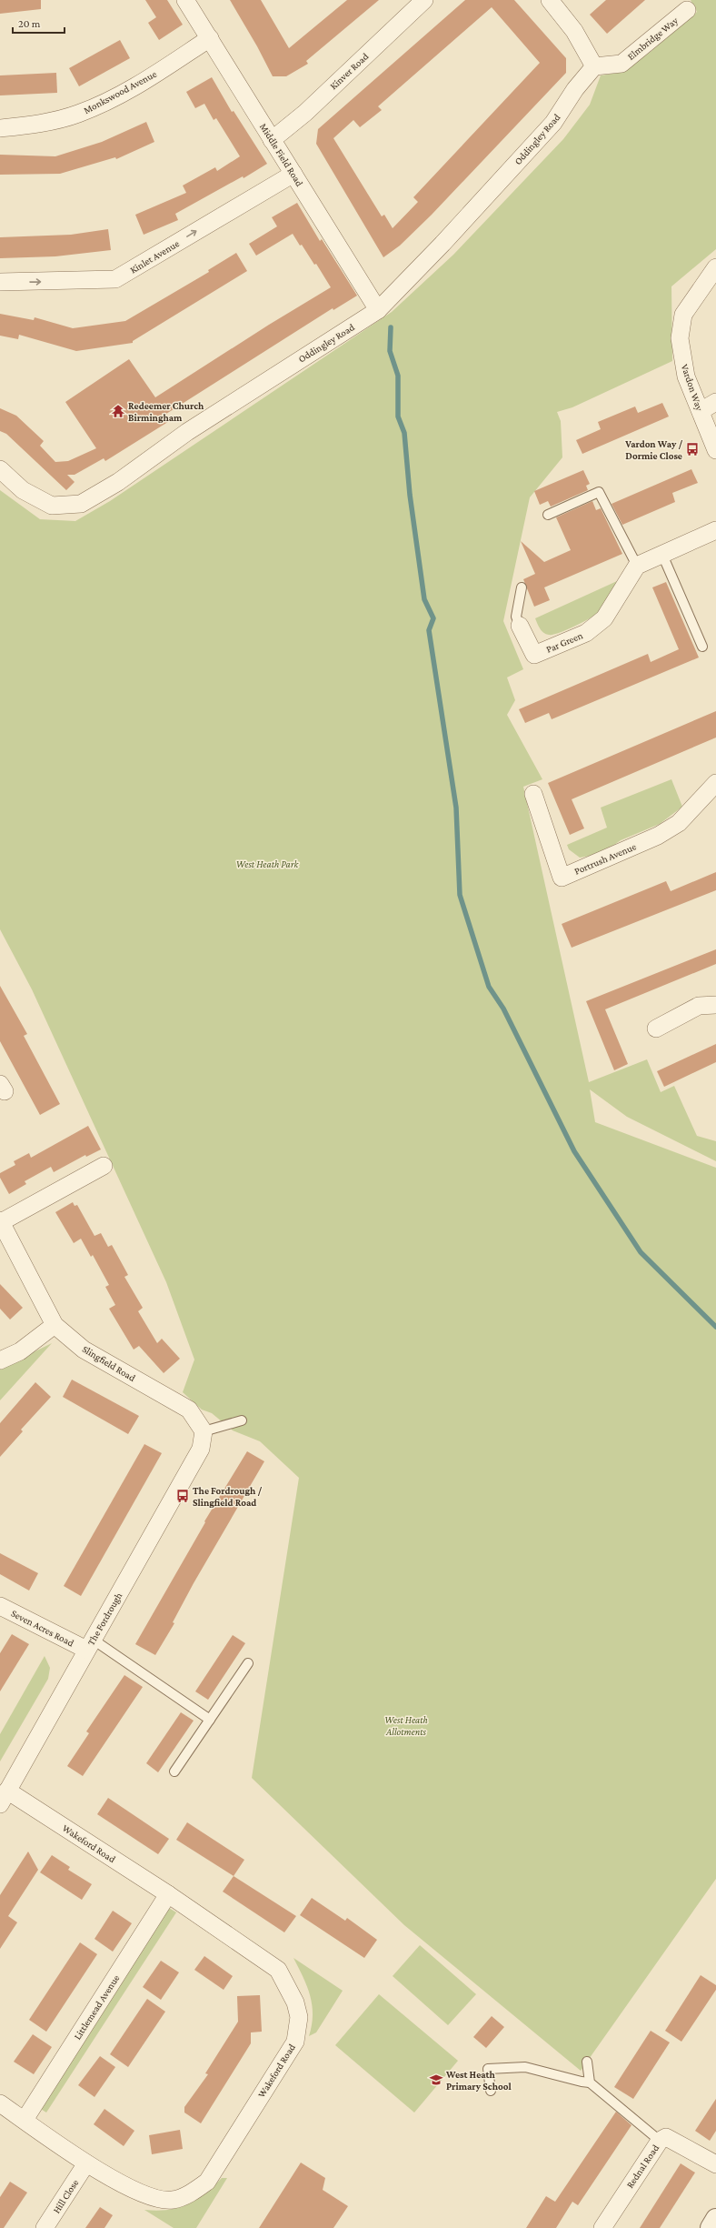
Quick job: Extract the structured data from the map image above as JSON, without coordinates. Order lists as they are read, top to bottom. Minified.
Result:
{"streets":{"street":["Elmbridge Way","Kinver Road","Monkswood Avenue","Oddingley Road","Middle Field Road","Kinlet Avenue","Vardon Way","Par Green","Portrush Avenue","Slingfield Road","The Fordrough","Seven Acres Road","Wakeford Road","Littlemead Avenue","Rednal Road","Hill Close"]},"crossings":[["Elmbridge Way","Oddingley Road"],["Kinver Road","Middle Field Road"],["Monkswood Avenue","Middle Field Road"],["Oddingley Road","Middle Field Road"],["Middle Field Road","Kinlet Avenue"],["Slingfield Road","The Fordrough"],["The Fordrough","Seven Acres Road"],["The Fordrough","Wakeford Road"],["Wakeford Road","Littlemead Avenue"],["Wakeford Road","Hill Close"]],"one_way":["Kinlet Avenue"],"parks":["West Heath Park","West Heath Allotments"],"places":{"temple":["Redeemer Church Birmingham"],"bus stop":["Vardon Way / Dormie Close","The Fordrough / Slingfield Road"],"school or university":["West Heath Primary School"]},"scale_bar":"20 m"}
